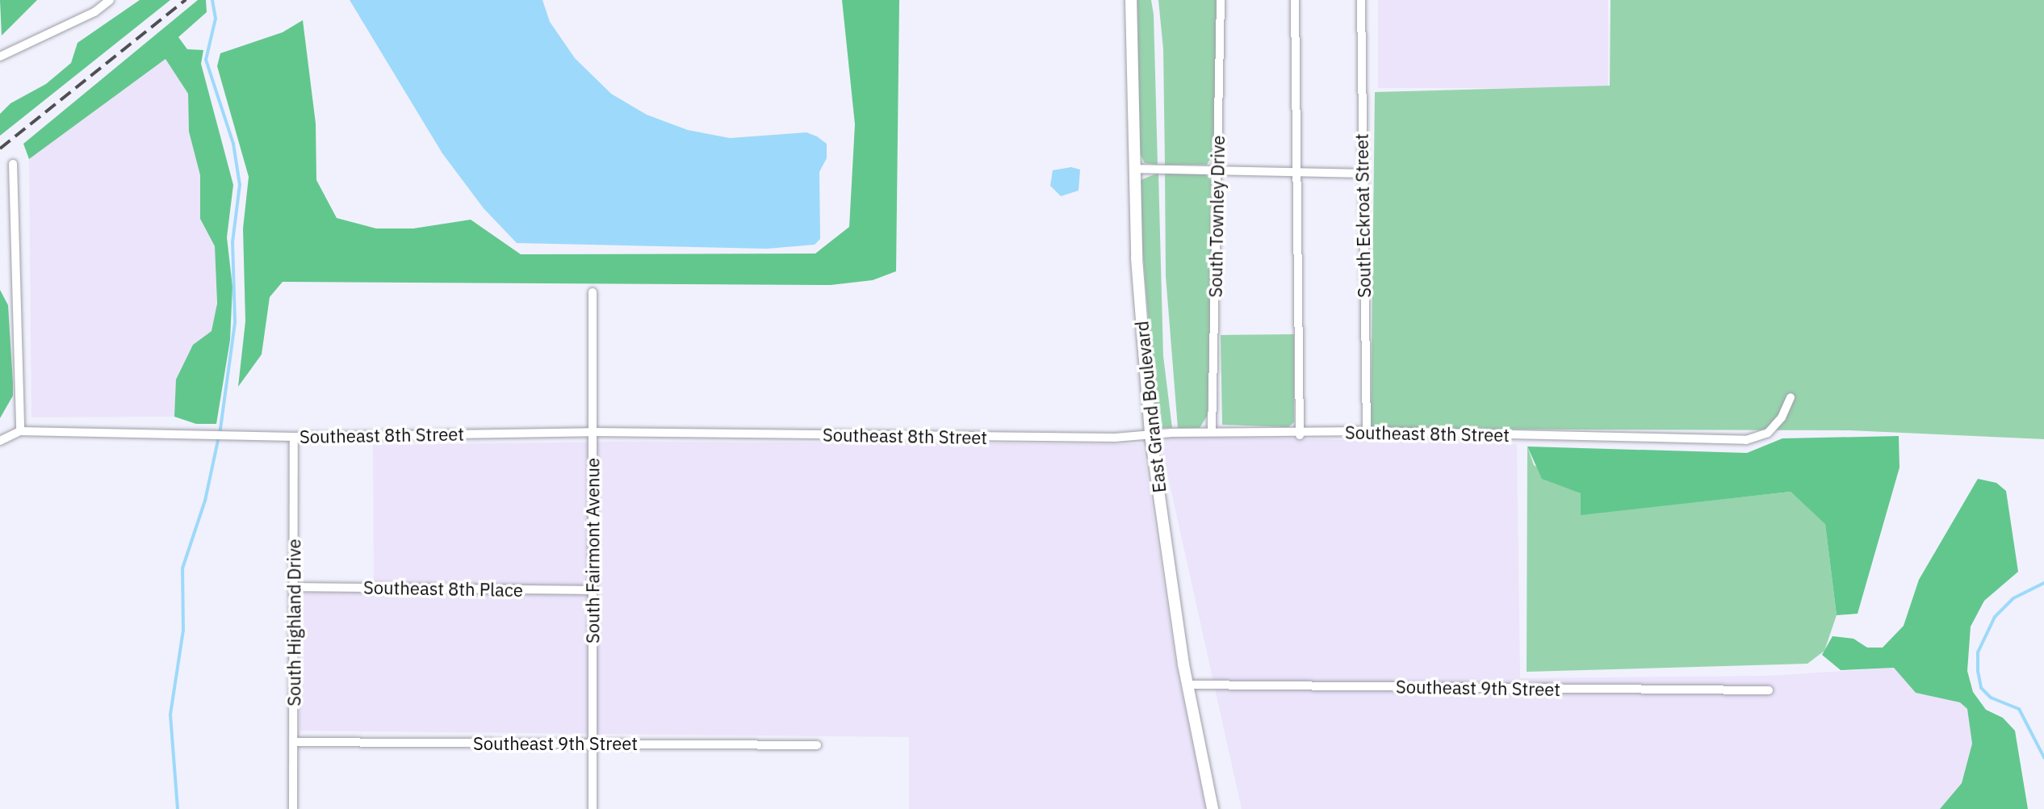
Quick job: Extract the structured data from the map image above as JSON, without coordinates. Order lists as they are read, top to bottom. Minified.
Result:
{"streets":{"street":["South Eckroat Street","South Townley Drive","East Grand Boulevard","Southeast 8th Street","South Fairmont Avenue","Southeast 8th Place","South Highland Drive","Southeast 9th Street"]},"crossings":[["South Eckroat Street","Southeast 8th Street"],["South Townley Drive","Southeast 8th Street"],["East Grand Boulevard","Southeast 8th Street"],["East Grand Boulevard","Southeast 9th Street"],["Southeast 8th Street","South Fairmont Avenue"],["Southeast 8th Street","South Highland Drive"],["South Fairmont Avenue","Southeast 8th Place"],["South Fairmont Avenue","Southeast 9th Street"],["Southeast 8th Place","South Highland Drive"],["South Highland Drive","Southeast 9th Street"]]}
